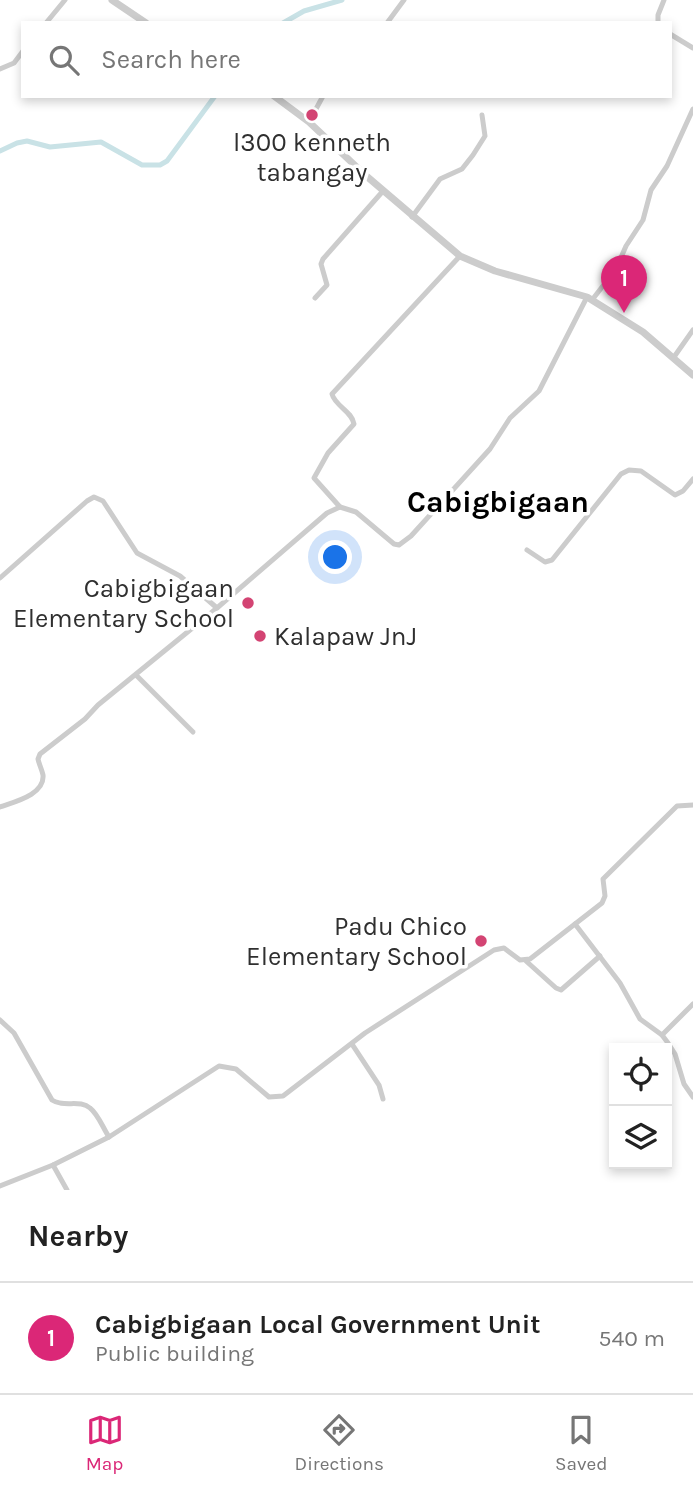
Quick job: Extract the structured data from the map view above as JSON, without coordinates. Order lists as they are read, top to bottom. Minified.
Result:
{"districts":["Cabigbigaan"],"places":["l300 kenneth tabangay","Cabigbigaan Elementary School","Kalapaw JnJ","Padu Chico Elementary School"],"page":{"search":"Search here","pins":"1","heading":"Nearby","list":[{"mark":"1","name":"Cabigbigaan Local Government Unit","note":"Public building","value":"540 m"}],"nav":["Map","Directions","Saved"]}}
